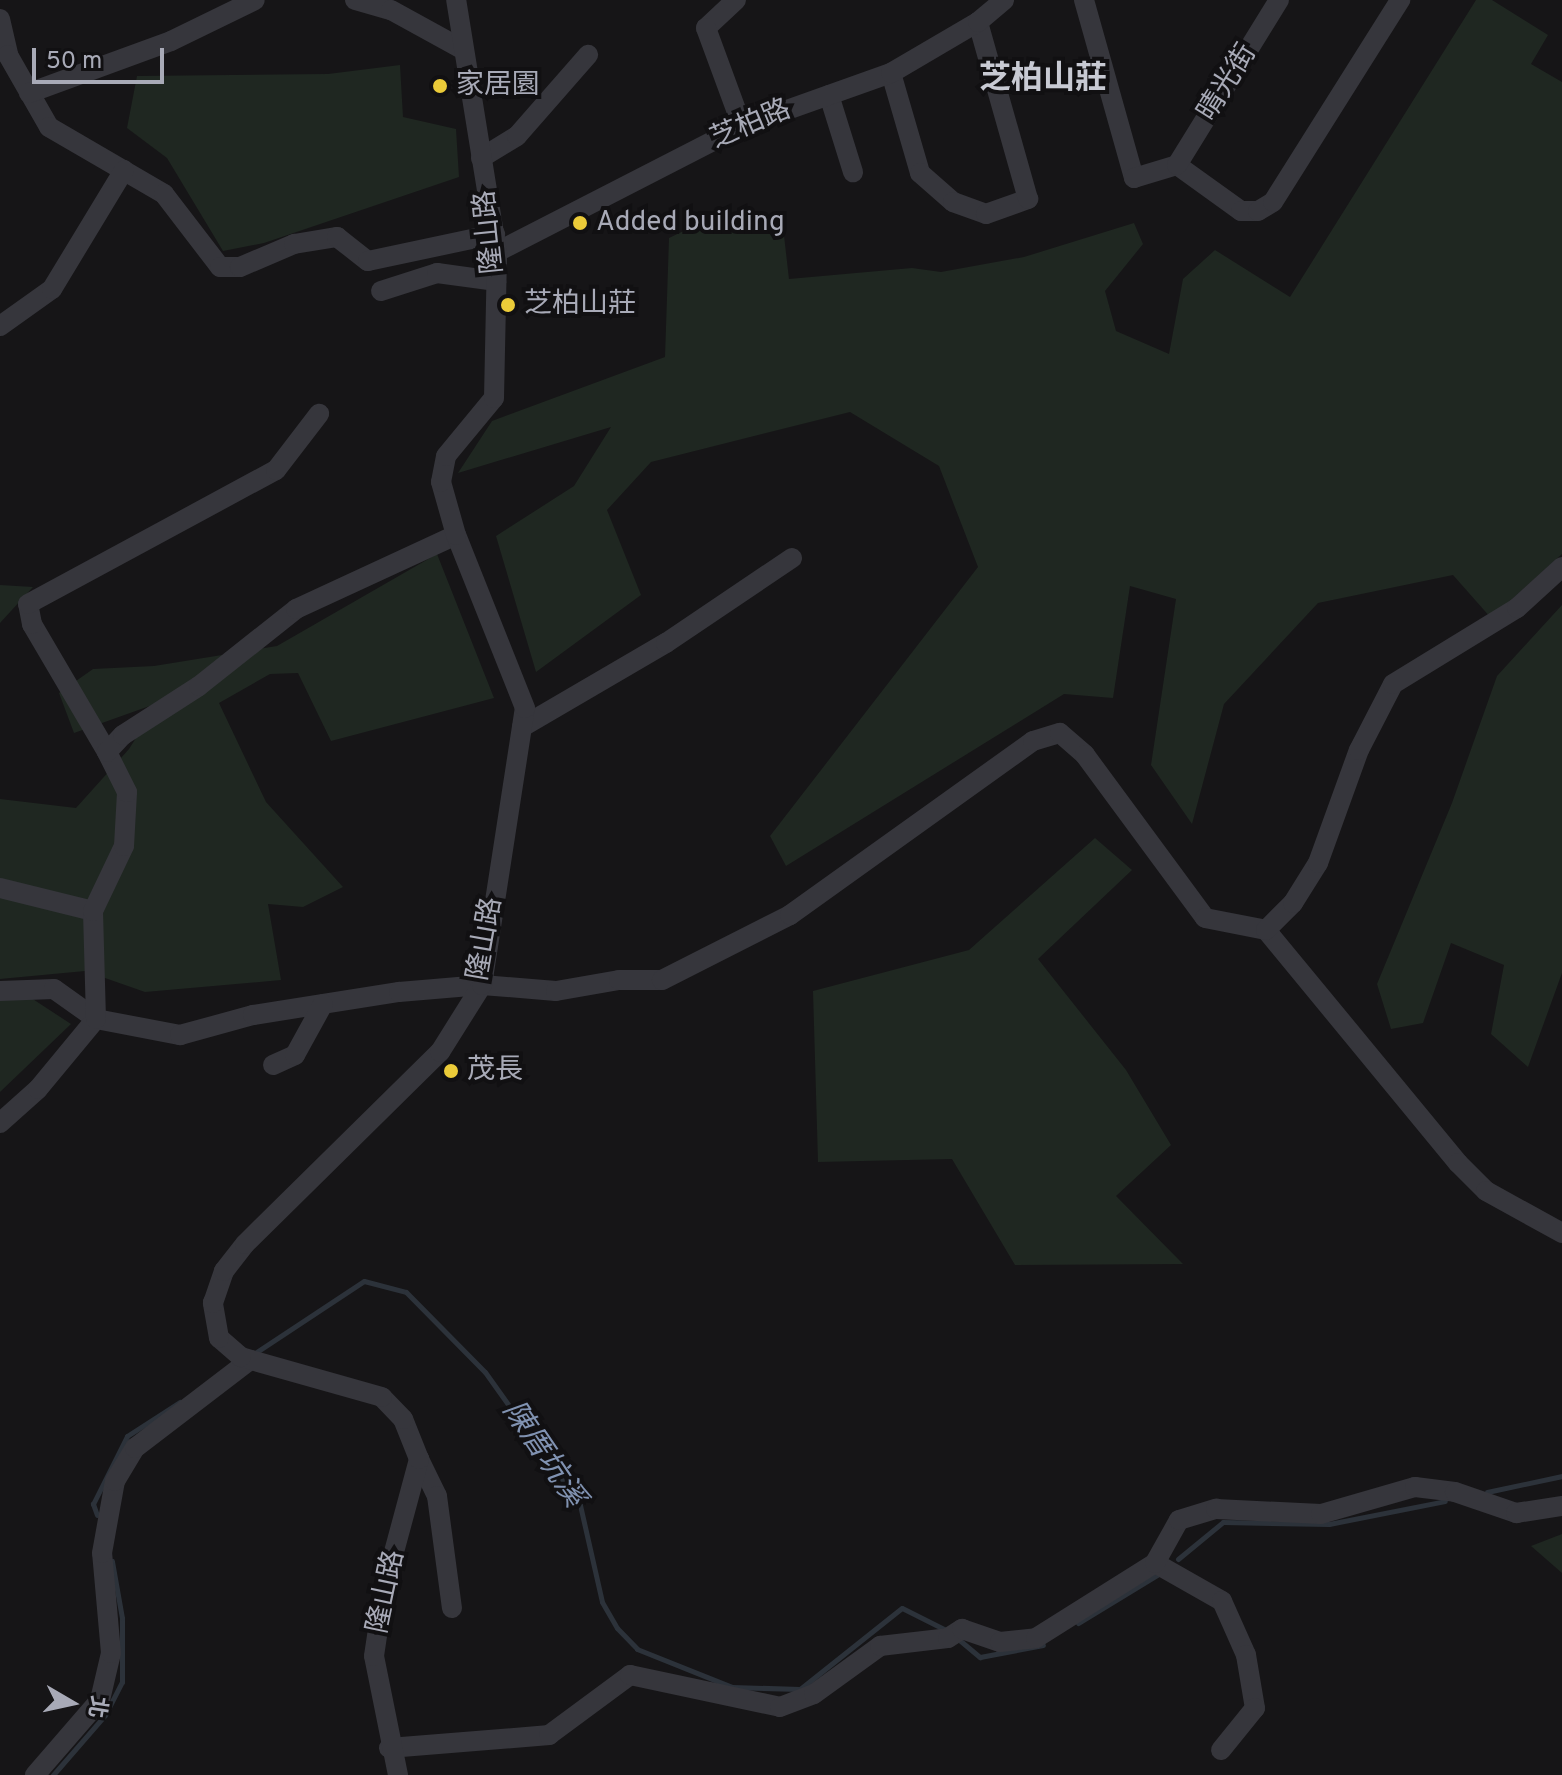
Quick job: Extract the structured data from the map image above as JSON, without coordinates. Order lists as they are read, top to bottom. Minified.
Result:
{"streets":{"street":["晴光街","芝柏路","隆山路"]},"crossings":[["芝柏路","隆山路"]],"districts":["芝柏山莊"],"water":["陳厝坑溪"],"places":["家居園","Added building","芝柏山莊","茂長"],"scale_bar":"50 m","north":"right"}
